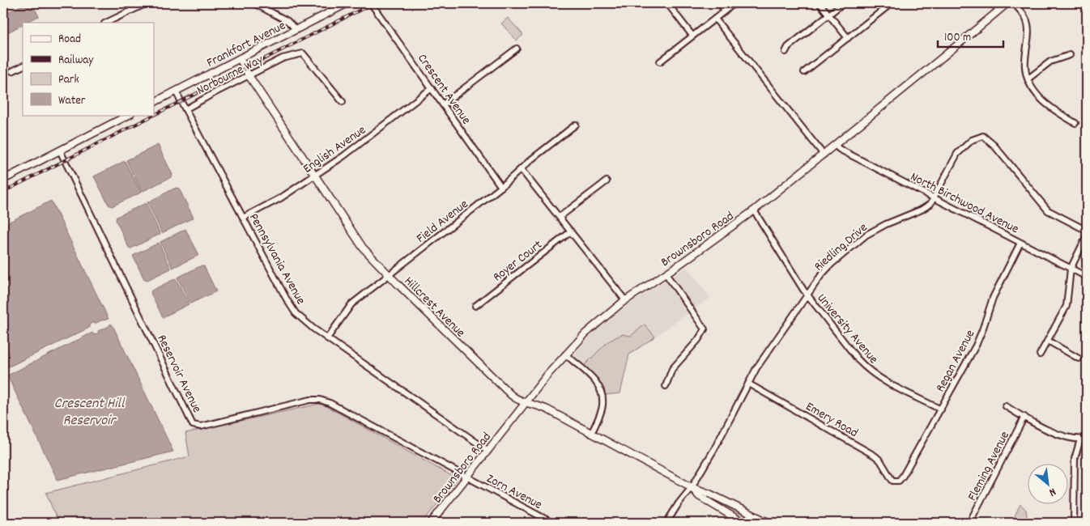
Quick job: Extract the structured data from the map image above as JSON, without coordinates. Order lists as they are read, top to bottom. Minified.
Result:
{"streets":{"main road":["Frankfort Avenue","Brownsboro Road","Hillcrest Avenue"],"street":["Norbourne Way","Crescent Avenue","English Avenue","North Birchwood Avenue","Field Avenue","Riedling Drive","Pennsylvania Avenue","Royer Court","University Avenue","Regan Avenue","Reservoir Avenue","Emery Road","Fleming Avenue","Zorn Avenue"]},"crossings":[["Frankfort Avenue","Pennsylvania Avenue"],["Frankfort Avenue","Hillcrest Avenue"],["Norbourne Way","Pennsylvania Avenue"],["Norbourne Way","Hillcrest Avenue"],["Crescent Avenue","English Avenue"],["Crescent Avenue","Field Avenue"],["English Avenue","Pennsylvania Avenue"],["English Avenue","Hillcrest Avenue"],["North Birchwood Avenue","Brownsboro Road"],["North Birchwood Avenue","Riedling Drive"],["North Birchwood Avenue","Regan Avenue"],["Field Avenue","Pennsylvania Avenue"],["Field Avenue","Hillcrest Avenue"],["Brownsboro Road","Pennsylvania Avenue"],["Brownsboro Road","Hillcrest Avenue"],["Brownsboro Road","University Avenue"],["Brownsboro Road","Reservoir Avenue"],["Brownsboro Road","Zorn Avenue"],["Riedling Drive","Hillcrest Avenue"],["Riedling Drive","University Avenue"],["Riedling Drive","Emery Road"],["University Avenue","Regan Avenue"],["Regan Avenue","Emery Road"],["Reservoir Avenue","Zorn Avenue"]],"water":["Crescent Hill Reservoir"],"legend":["Road","Railway","Park","Water"],"scale_bar":"100 m","north":"bottom right"}
